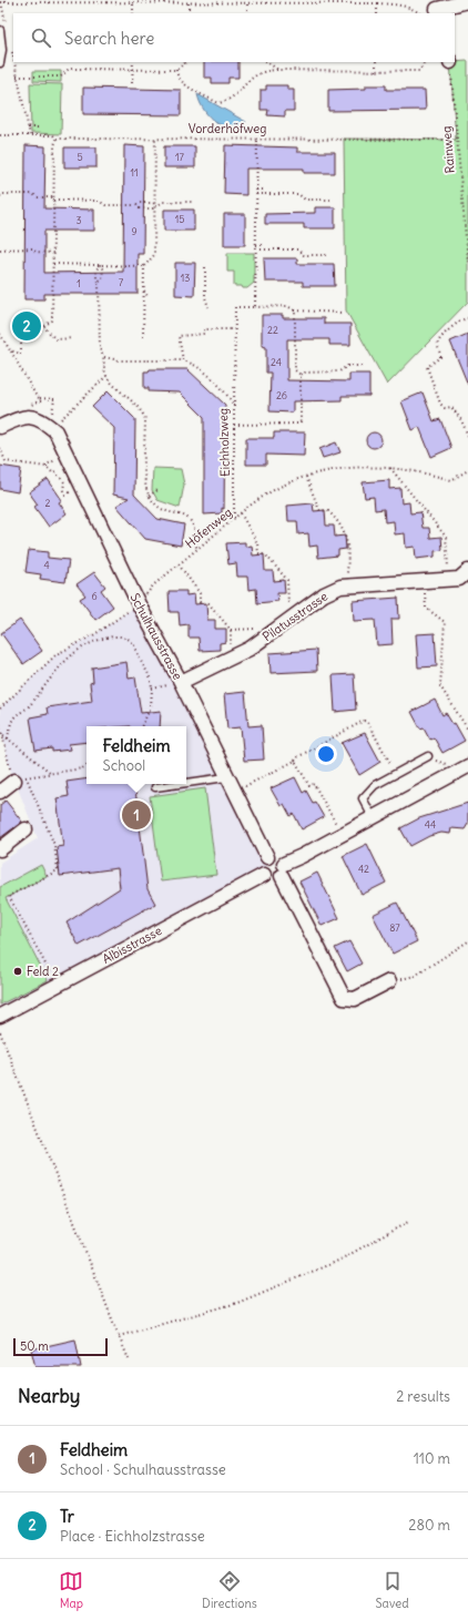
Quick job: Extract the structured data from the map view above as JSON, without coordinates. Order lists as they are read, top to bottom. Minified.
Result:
{"streets":{"street":["Pilatusstrasse","Schulhausstrasse","Albisstrasse"],"path":["Vorderhöfweg","Rainweg","Eichholzweg","Höfenweg"]},"crossings":[["Vorderhöfweg","Rainweg"],["Eichholzweg","Höfenweg"],["Höfenweg","Schulhausstrasse"],["Pilatusstrasse","Schulhausstrasse"],["Schulhausstrasse","Albisstrasse"]],"places":["Feld 2"],"house_numbers":["5","17","11","15","3","9","13","7","1","22","24","26","2","4","6","44","42","87"],"scale_bar":"50 m","page":{"search":"Search here","pins":["2","1"],"popup":["Feldheim","School"],"scale":"50 m","heading":["Nearby","2 results"],"list":[{"mark":"1","name":"Feldheim","note":"School · Schulhausstrasse","value":"110 m"},{"mark":"2","name":"Tr","note":"Place · Eichholzstrasse","value":"280 m"}],"nav":["Map","Directions","Saved"]}}
